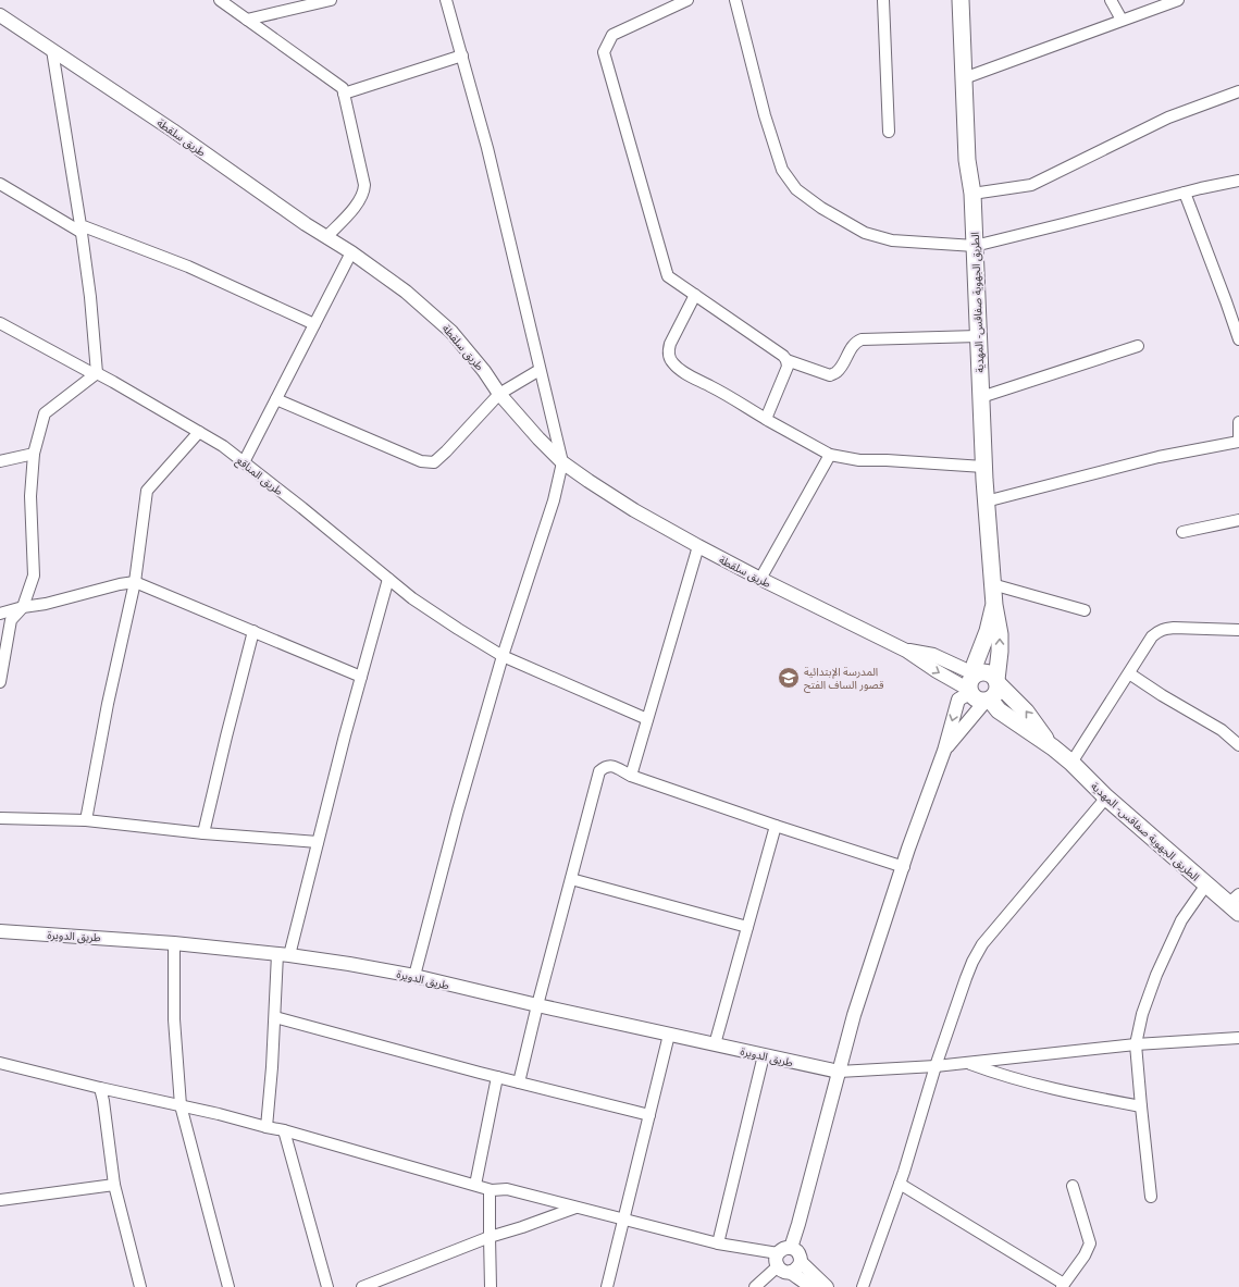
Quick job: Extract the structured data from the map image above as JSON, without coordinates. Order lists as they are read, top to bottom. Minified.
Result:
{"streets":{"main road":["الطريق الجهوية صفاقس - المهدية"],"street":["طريق سلقطة","طريق المناقع","طريق الدويرة"]},"crossings":[["طريق سلقطة","الطريق الجهوية صفاقس - المهدية"]],"places":{"school or university":["المدرسة الإبتدائية قصور الساف الفتح"]}}
